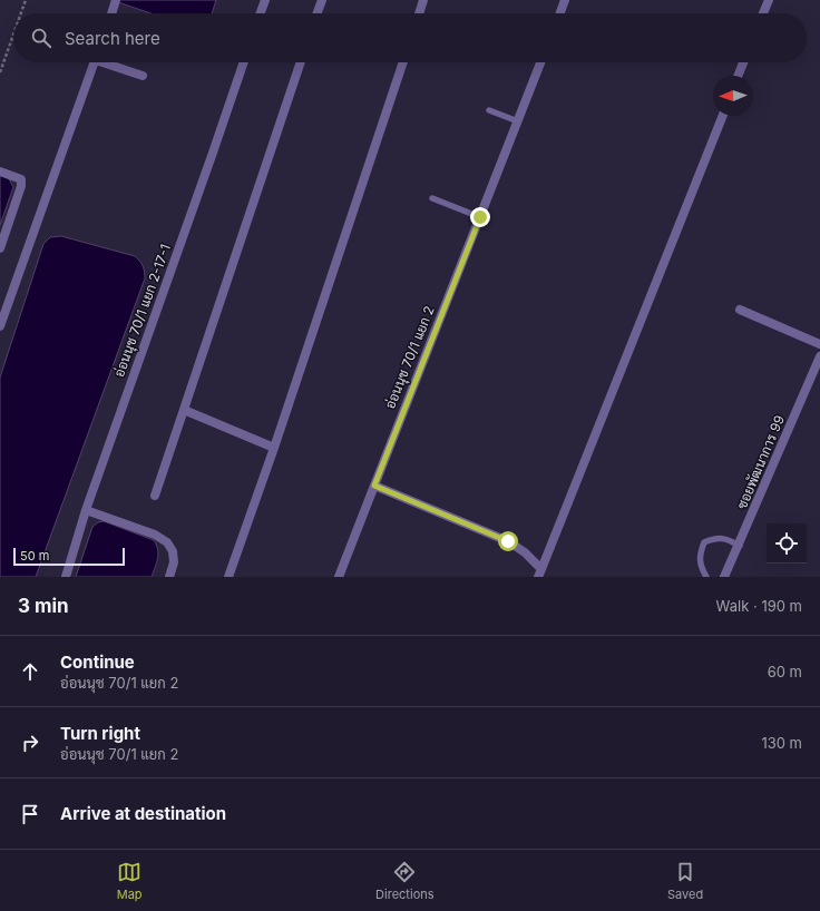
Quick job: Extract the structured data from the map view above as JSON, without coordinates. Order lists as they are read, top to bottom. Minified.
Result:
{"streets":{"street":["อ่อนนุช 70/1 แยก 2-17-1","อ่อนนุช 70/1 แยก 2","ซอยพัฒนาการ 99"]},"scale_bar":"50 m","north":"left","page":{"search":"Search here","scale":"50 m","heading":["3 min","Walk · 190 m"],"list":[["Continue","อ่อนนุช 70/1 แยก 2","60 m"],["Turn right","อ่อนนุช 70/1 แยก 2","130 m"],"Arrive at destination"],"nav":["Map","Directions","Saved"]}}
